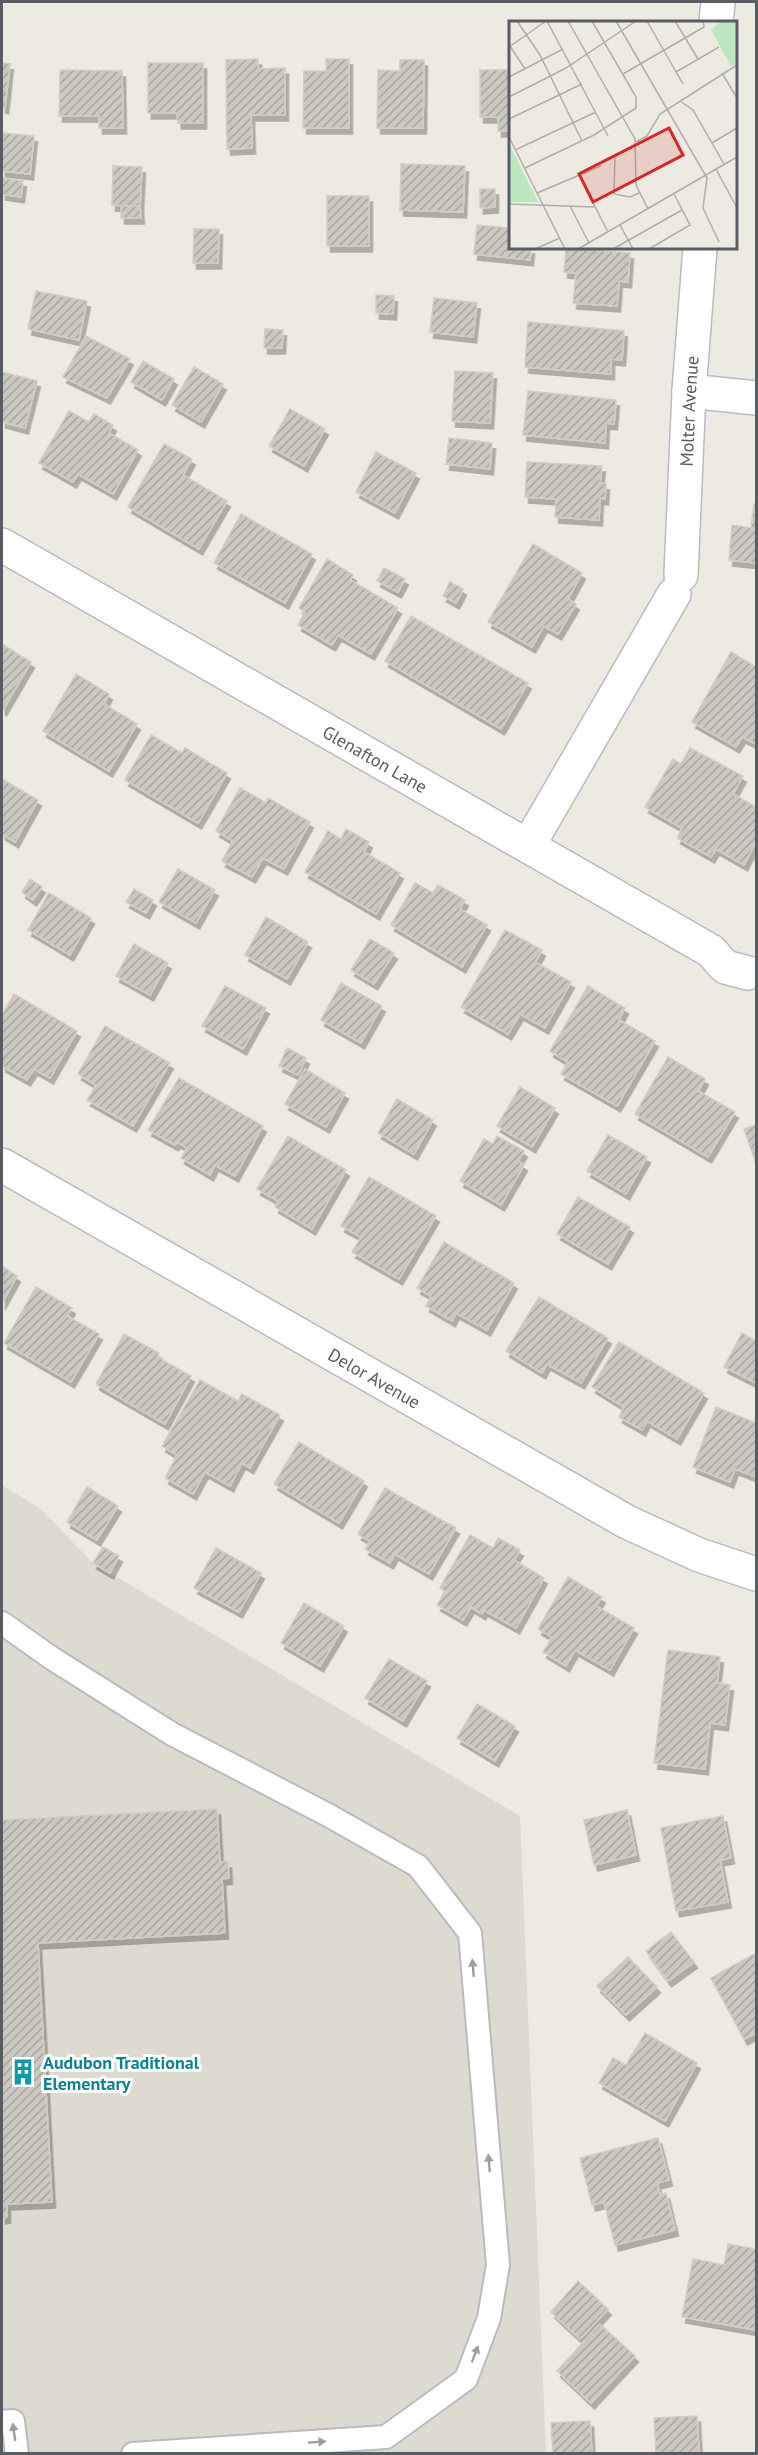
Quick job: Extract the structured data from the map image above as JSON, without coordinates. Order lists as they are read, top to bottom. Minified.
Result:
{"streets":{"street":["Molter Avenue","Glenafton Lane","Delor Avenue"]},"crossings":[["Molter Avenue","Glenafton Lane"]],"places":{"building":["Audubon Traditional Elementary"]}}
